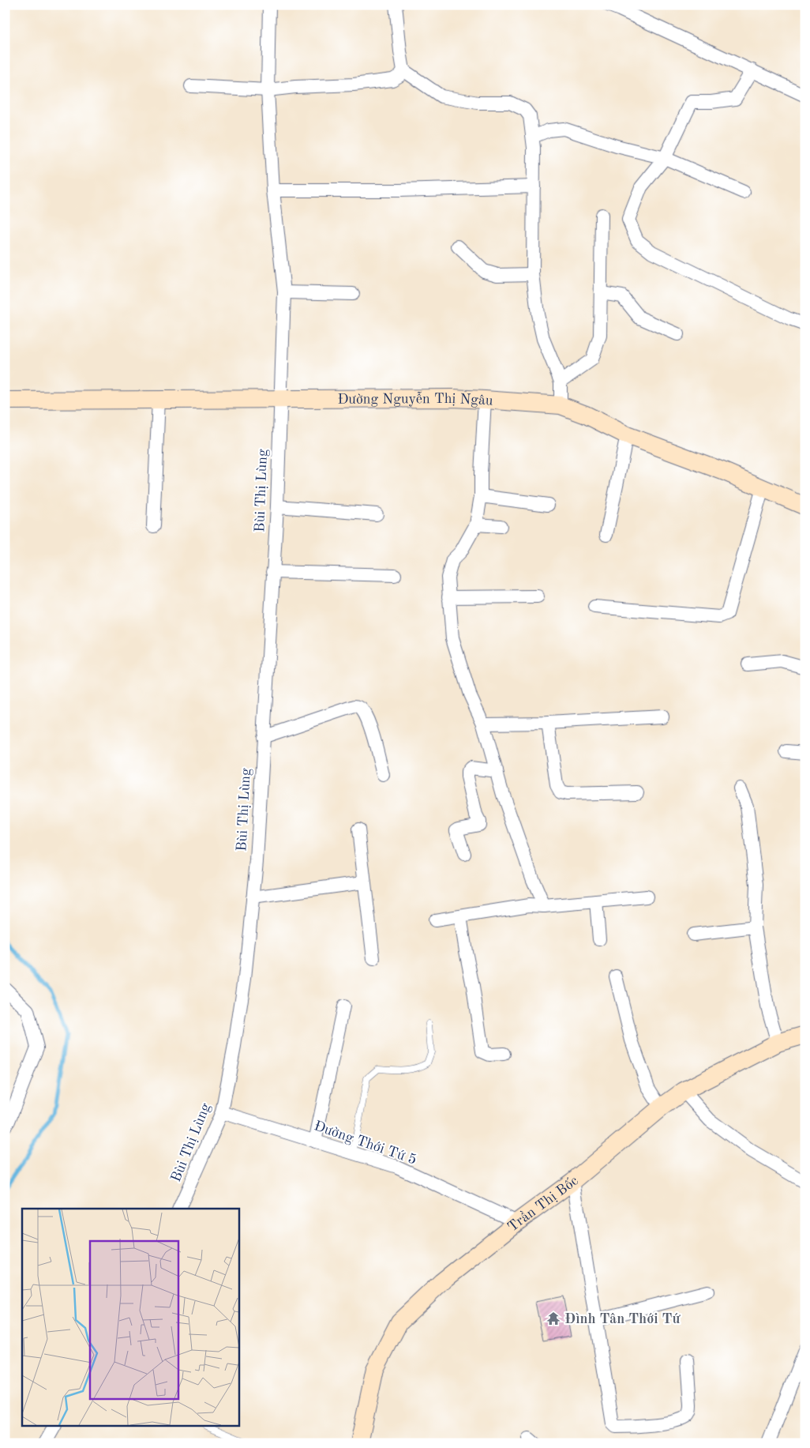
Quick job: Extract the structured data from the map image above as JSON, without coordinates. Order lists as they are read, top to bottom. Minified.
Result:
{"streets":{"main road":["Đường Nguyễn Thị Ngâu","Trần Thị Bốc"],"street":["Bùi Thị Lùng","Đường Thới Tứ 5"]},"crossings":[["Đường Nguyễn Thị Ngâu","Bùi Thị Lùng"],["Bùi Thị Lùng","Đường Thới Tứ 5"],["Đường Thới Tứ 5","Trần Thị Bốc"]],"places":{"temple":["Đình Tân Thới Tứ"]}}
